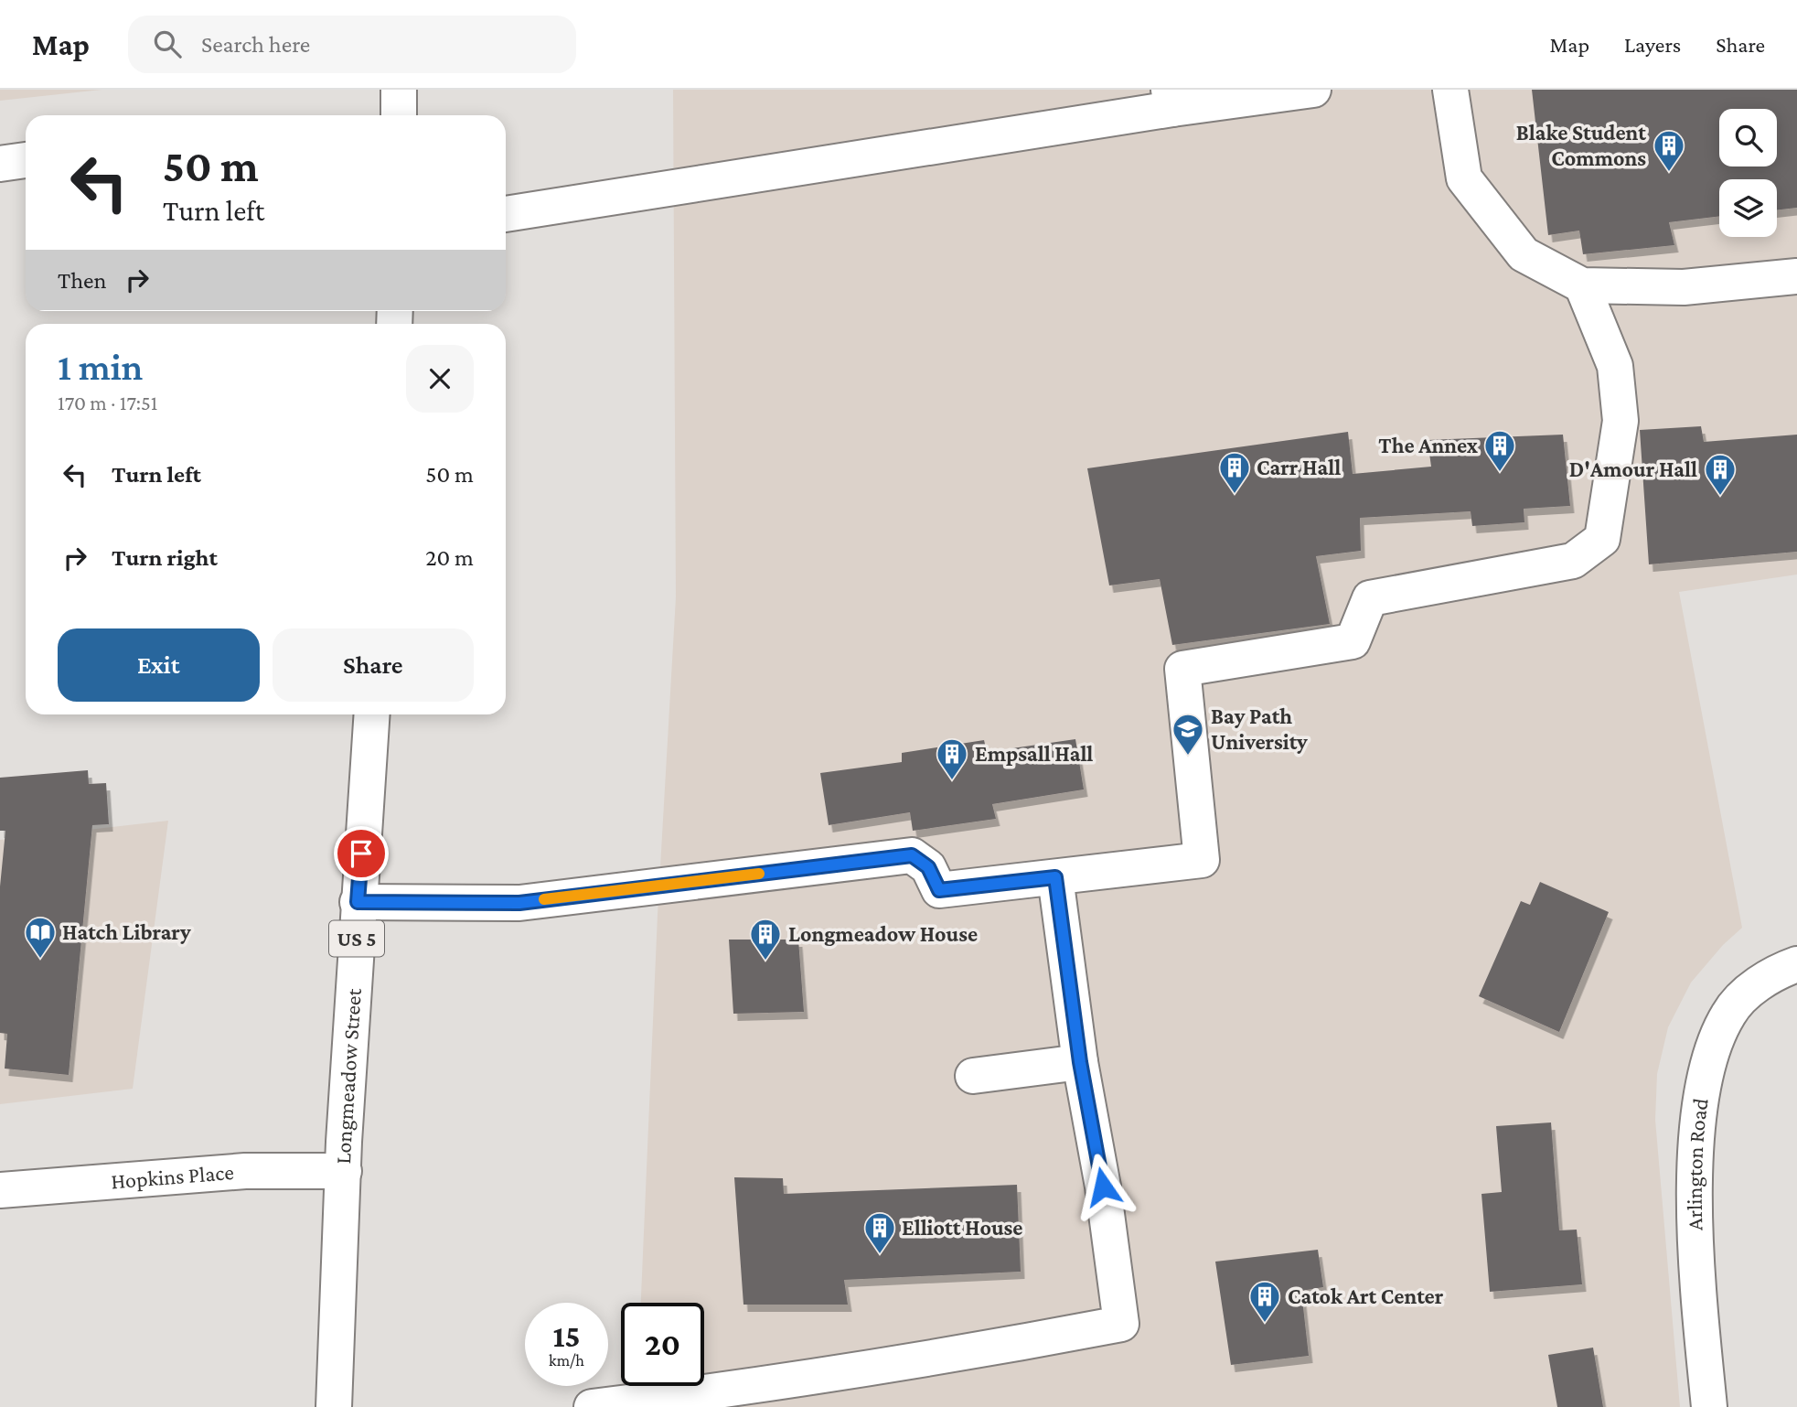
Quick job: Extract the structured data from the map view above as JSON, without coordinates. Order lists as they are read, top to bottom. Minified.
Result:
{"streets":{"street":["US 5","Longmeadow Street","Arlington Road","Hopkins Place"]},"crossings":[["Longmeadow Street","Hopkins Place"]],"places":{"building":["Blake Student Commons","The Annex","Carr Hall","D'Amour Hall","Empsall Hall","Longmeadow House","Elliott House","Catok Art Center"],"school or university":["Bay Path University"],"library":["Hatch Library"]},"page":{"header":"Map","search":"Search here","nav":["Map","Layers","Share"],"turn":["50 m","Turn left"],"then":"Then","heading":["1 min","170 m · 17:51"],"list":[{"name":"Turn left","value":"50 m"},{"name":"Turn right","value":"20 m"}],"buttons":["Exit","Share"],"speed":"15 km/h","limit":"20"}}
